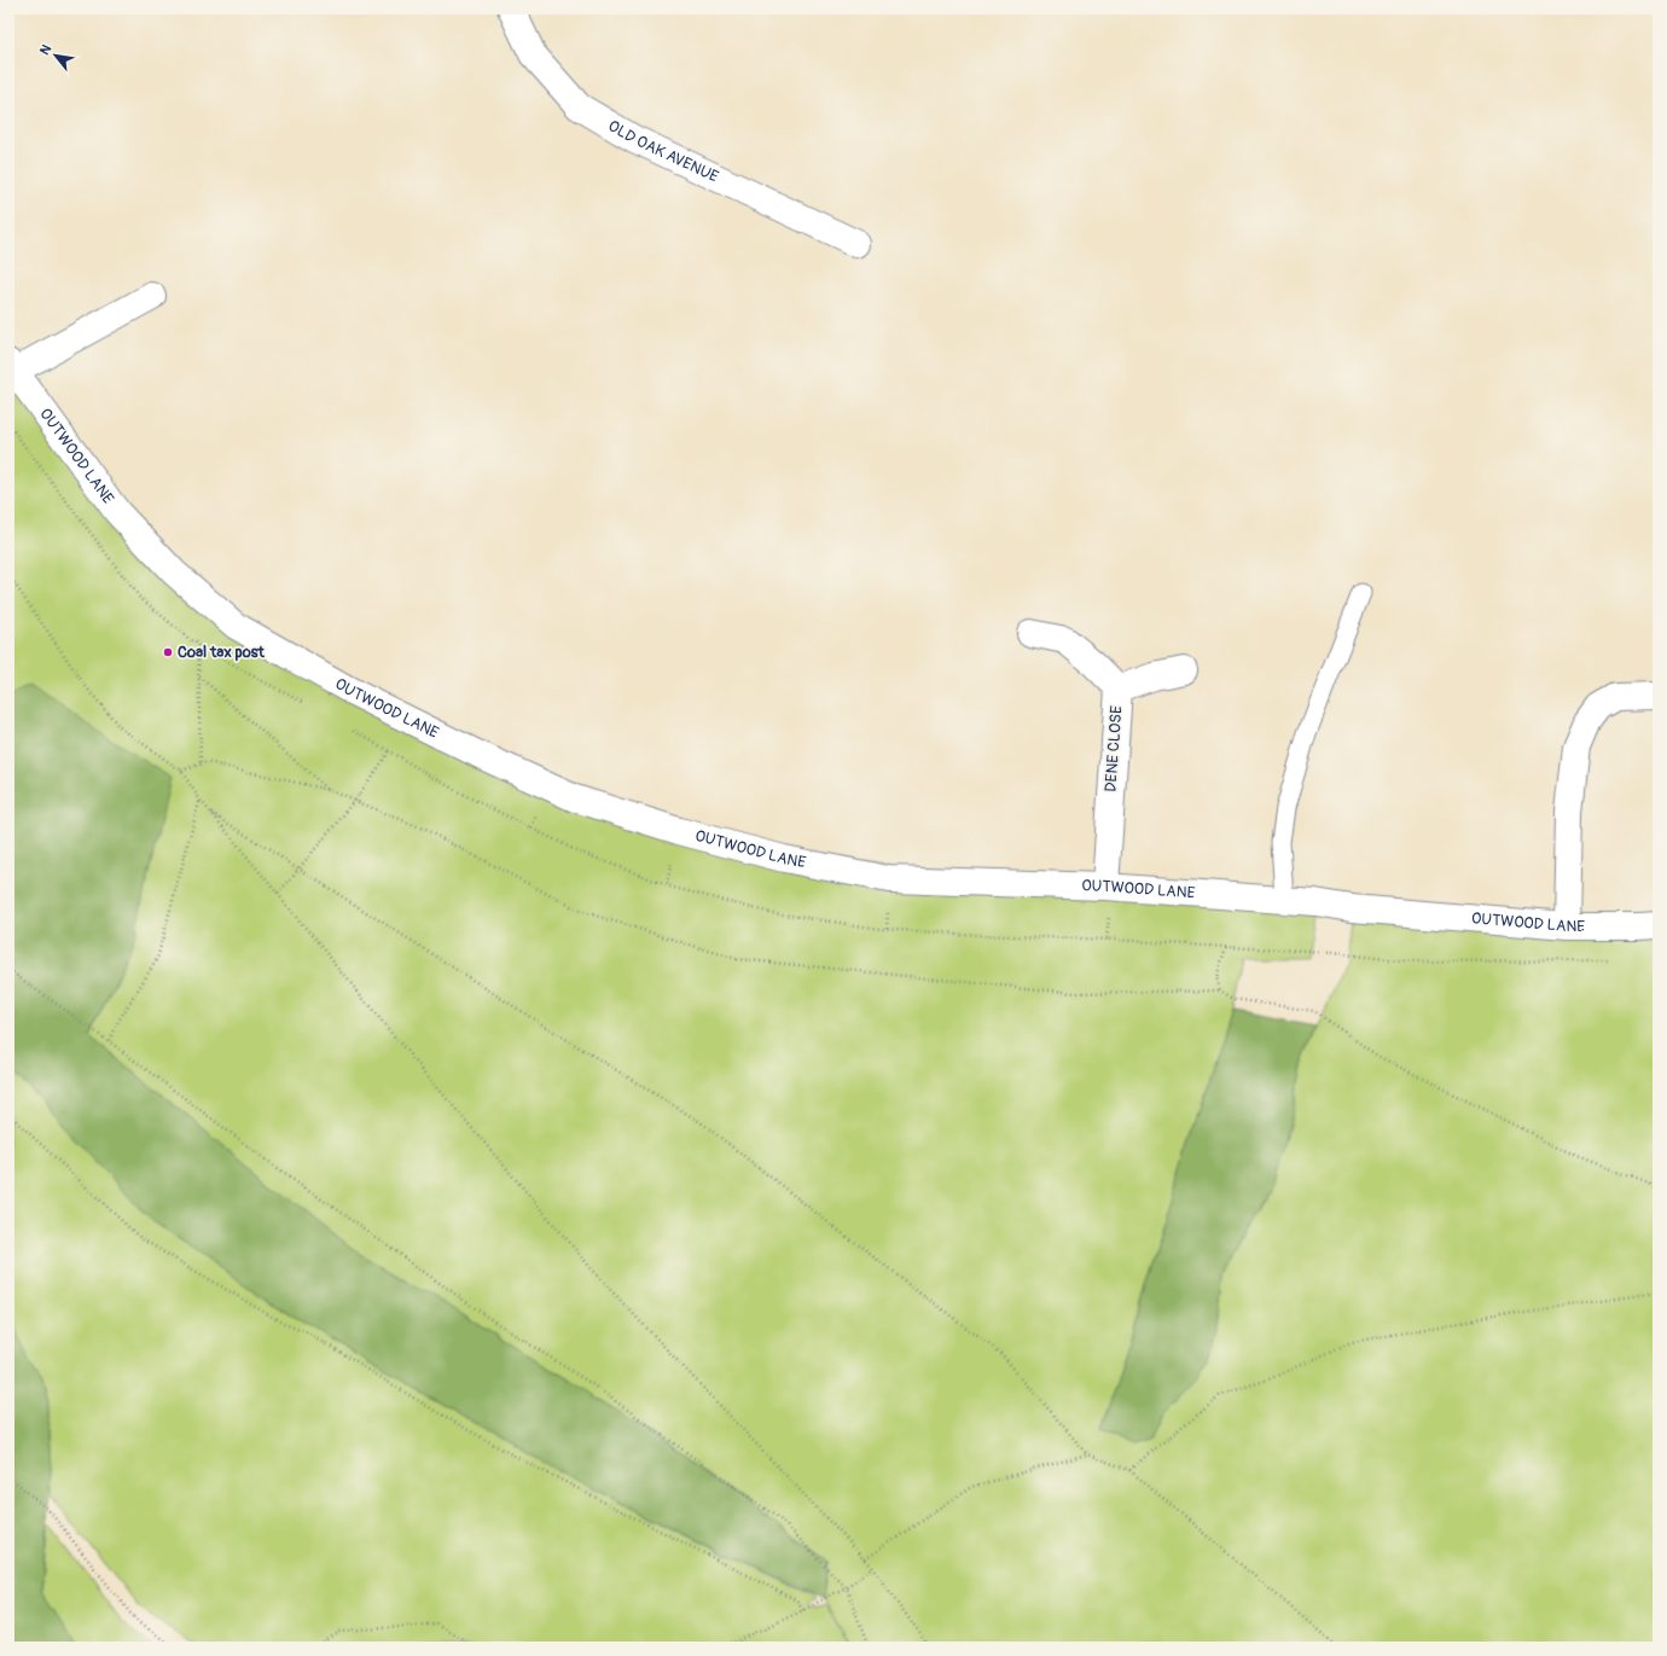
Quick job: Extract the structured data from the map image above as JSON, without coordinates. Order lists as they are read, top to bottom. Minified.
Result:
{"streets":{"main road":["OLD OAK AVENUE","OUTWOOD LANE","DENE CLOSE"]},"crossings":[["OUTWOOD LANE","DENE CLOSE"]],"places":["Coal tax post"],"north":"top left"}
